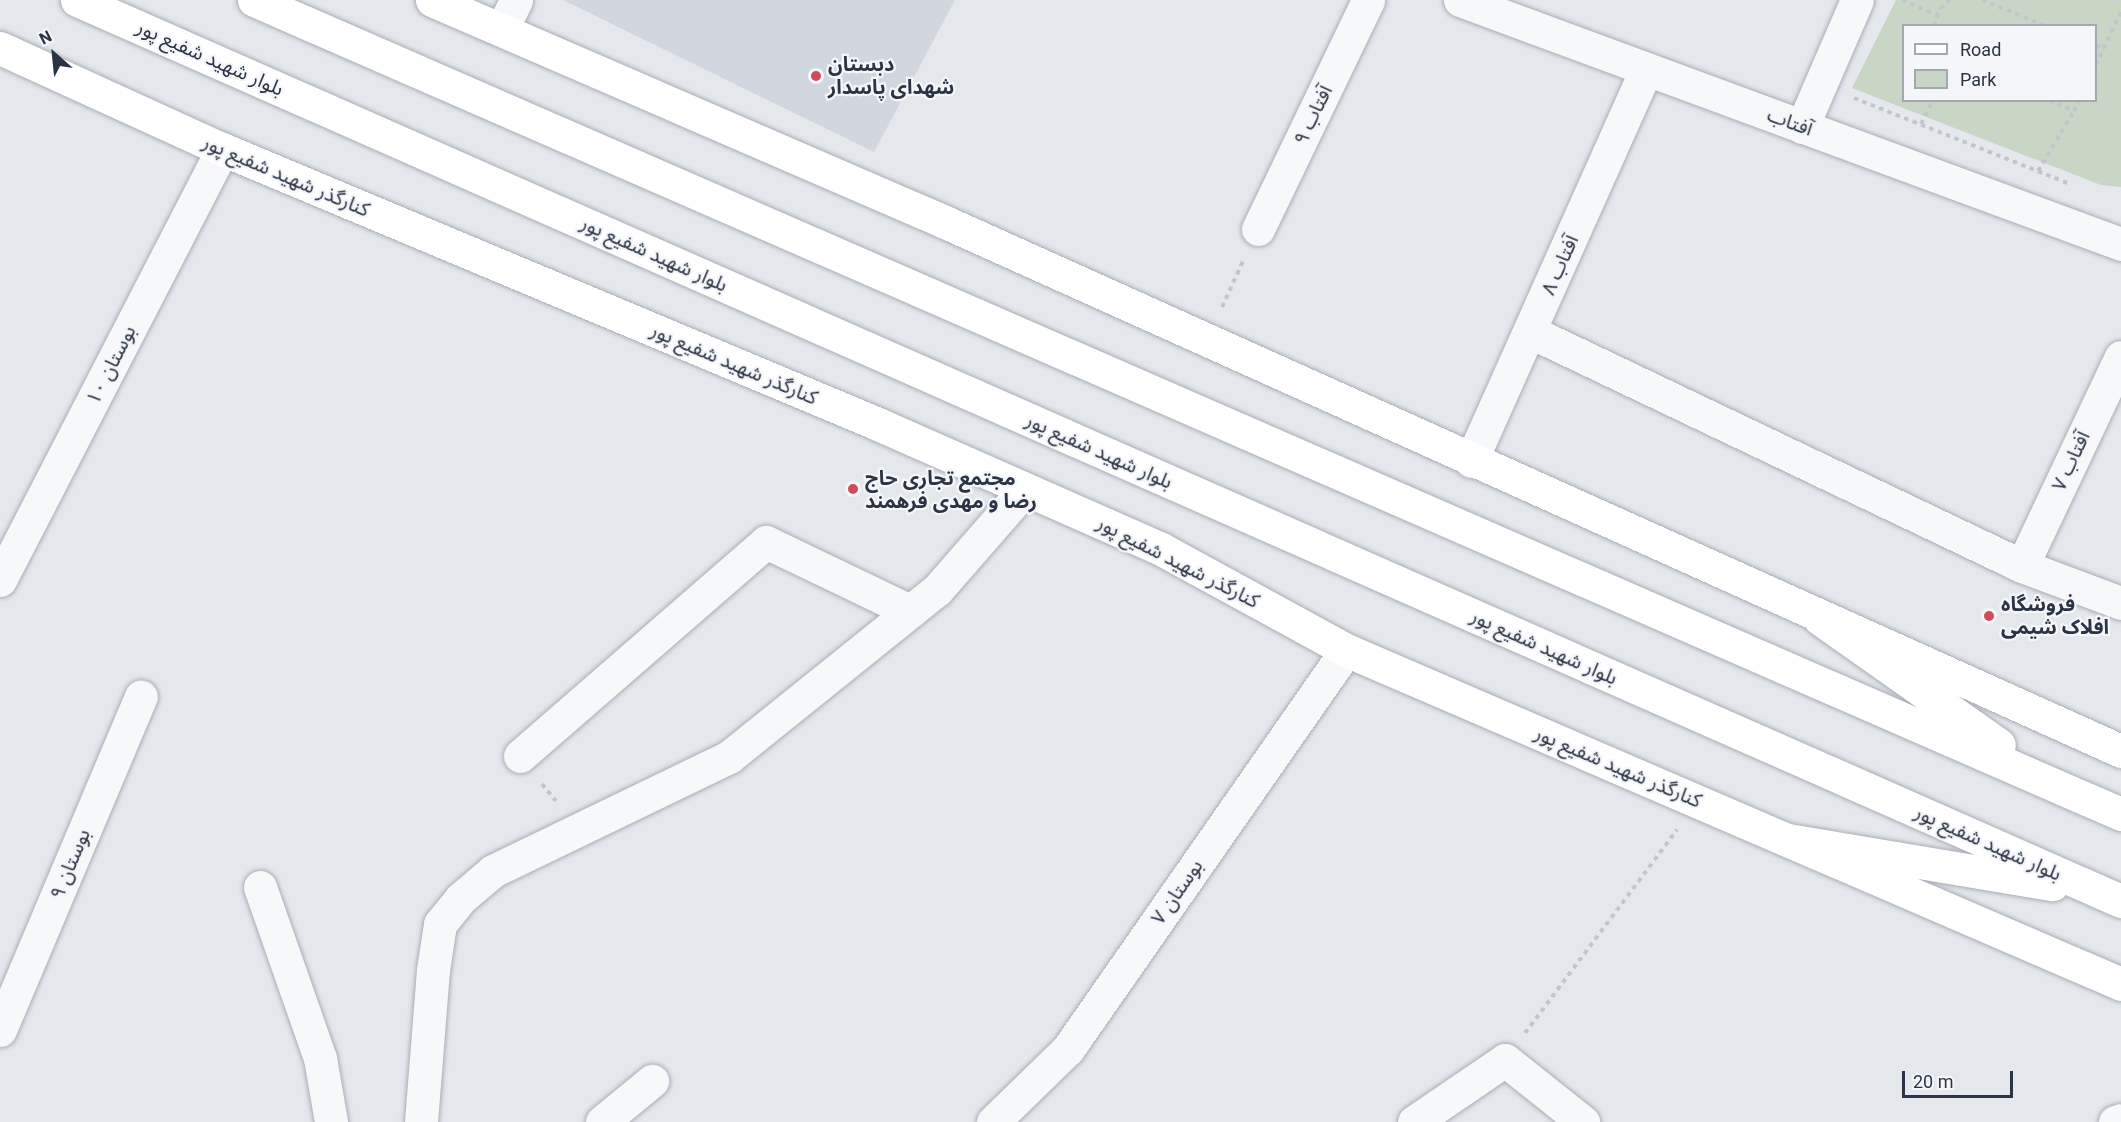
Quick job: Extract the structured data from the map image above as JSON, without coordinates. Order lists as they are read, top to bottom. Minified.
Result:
{"streets":{"main road":["بلوار شهید شفیع پور","کنارگذر شهید شفیع پور"],"street":["آفتاب ۹","آفتاب","آفتاب ۸","بوستان ۱۰","آفتاب ۷","بوستان ۹","بوستان ۷"]},"crossings":[["آفتاب","آفتاب ۸"],["کنارگذر شهید شفیع پور","بوستان ۱۰"],["کنارگذر شهید شفیع پور","بوستان ۷"]],"places":["دبستان شهدای پاسدار","مجتمع تجاری حاج رضا و مهدی فرهمند","فروشگاه افلاک شیمی"],"legend":["Road","Park"],"scale_bar":"20 m","north":"top left"}
